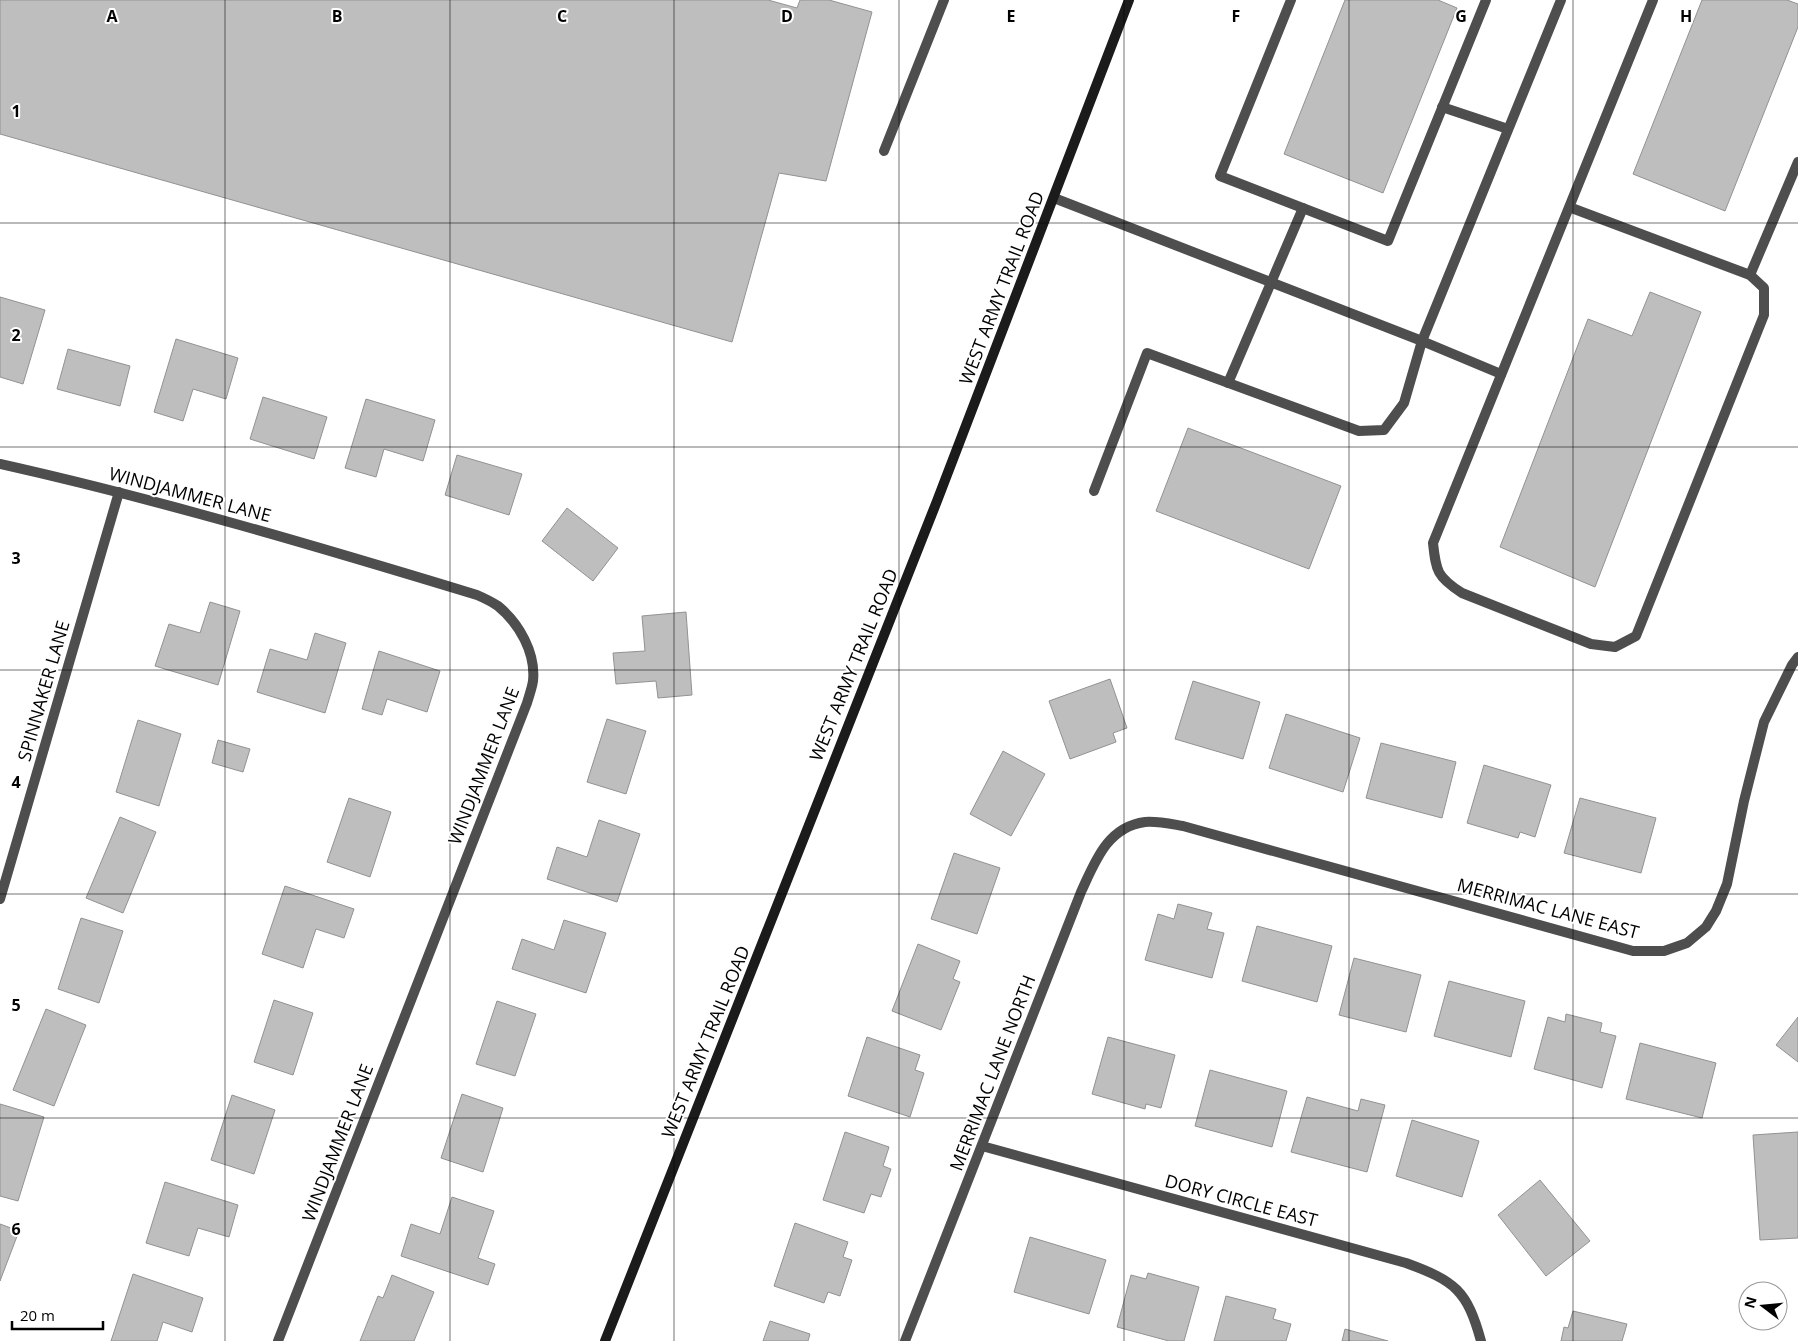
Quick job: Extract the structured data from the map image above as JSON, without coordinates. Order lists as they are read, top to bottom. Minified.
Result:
{"streets":{"main road":["WEST ARMY TRAIL ROAD"],"street":["WINDJAMMER LANE","SPINNAKER LANE","MERRIMAC LANE EAST","MERRIMAC LANE NORTH","DORY CIRCLE EAST"]},"crossings":[["WINDJAMMER LANE","SPINNAKER LANE"],["MERRIMAC LANE EAST","MERRIMAC LANE NORTH"],["MERRIMAC LANE NORTH","DORY CIRCLE EAST"]],"scale_bar":"20 m","north":"left","grid":{"columns":["A","B","C","D","E","F","G","H"],"rows":["1","2","3","4","5","6"]}}
